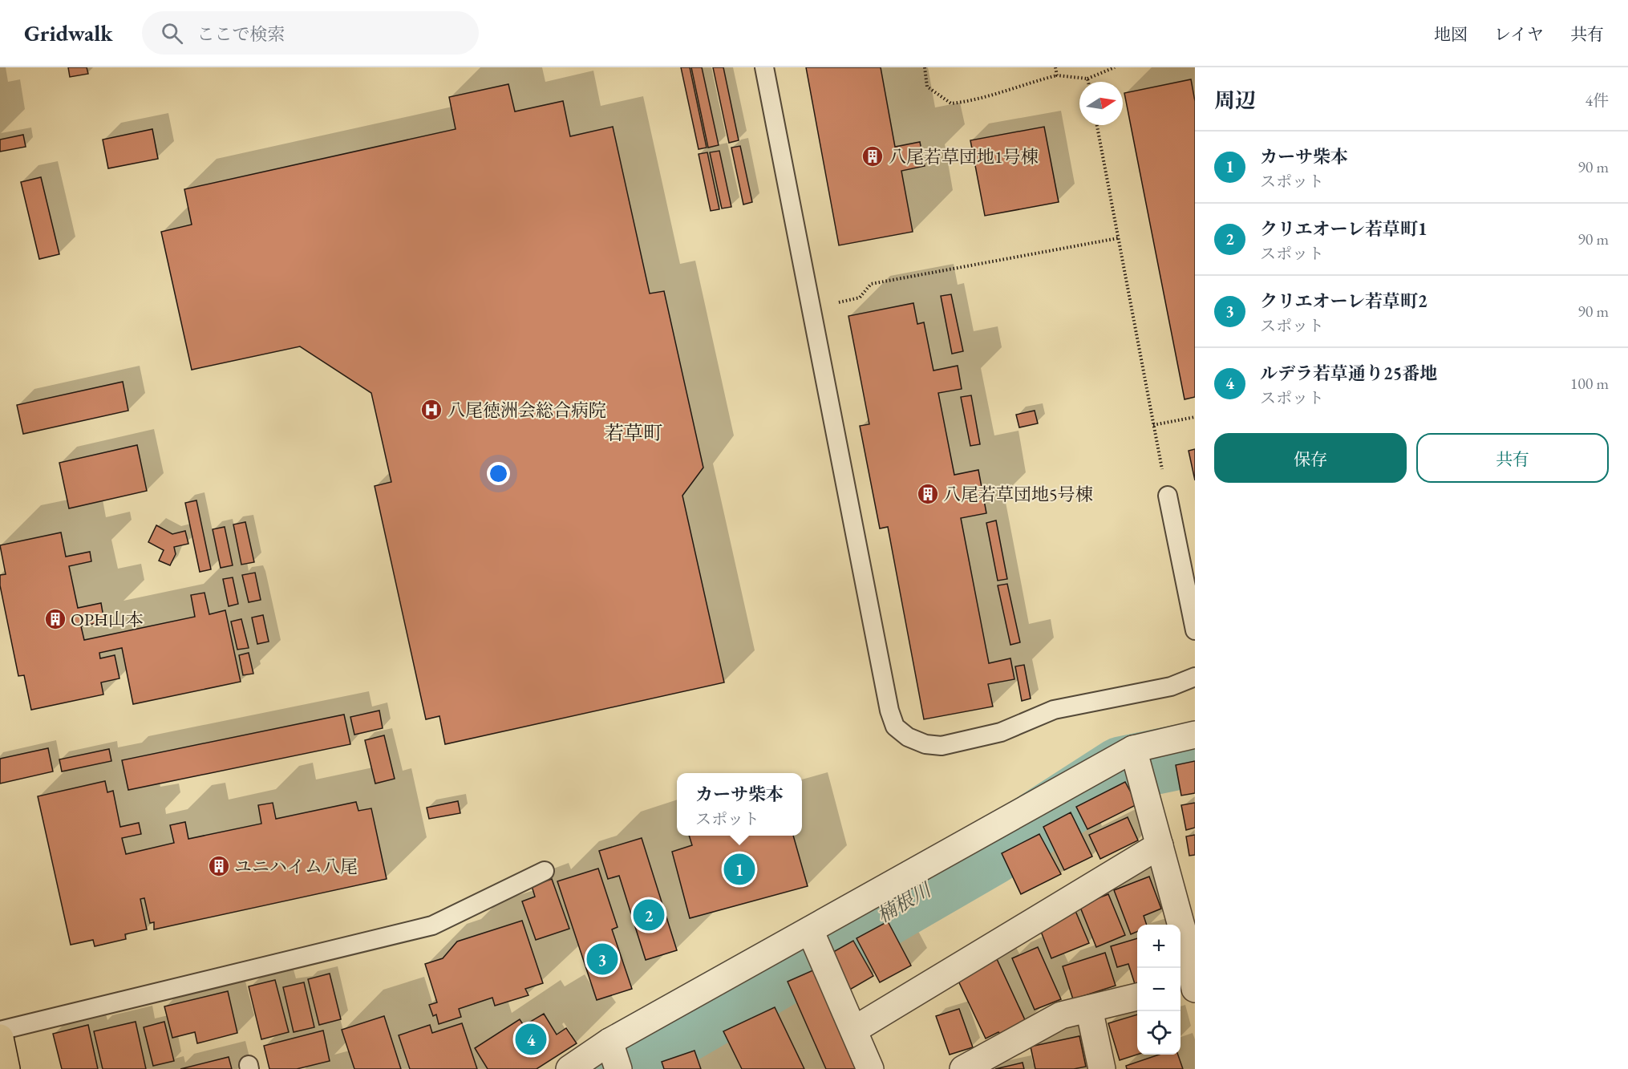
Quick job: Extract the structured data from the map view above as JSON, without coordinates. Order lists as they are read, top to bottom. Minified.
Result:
{"districts":["若草町"],"water":["楠根川"],"places":{"building":["八尾若草団地1号棟","八尾若草団地5号棟","OPH山本","ユニハイム八尾"],"hospital":["八尾徳洲会総合病院"]},"north":"right","page":{"header":"Gridwalk","search":"ここで検索","nav":["地図","レイヤ","共有"],"heading":["周辺","4件"],"list":[{"mark":"1","name":"カーサ柴本","note":"スポット","value":"90 m"},{"mark":"2","name":"クリエオーレ若草町1","note":"スポット","value":"90 m"},{"mark":"3","name":"クリエオーレ若草町2","note":"スポット","value":"90 m"},{"mark":"4","name":"ルデラ若草通り25番地","note":"スポット","value":"100 m"}],"buttons":["保存","共有"],"popup":["カーサ柴本","スポット"],"pins":["1","2","3","4"],"map_buttons":["+","−"]}}
